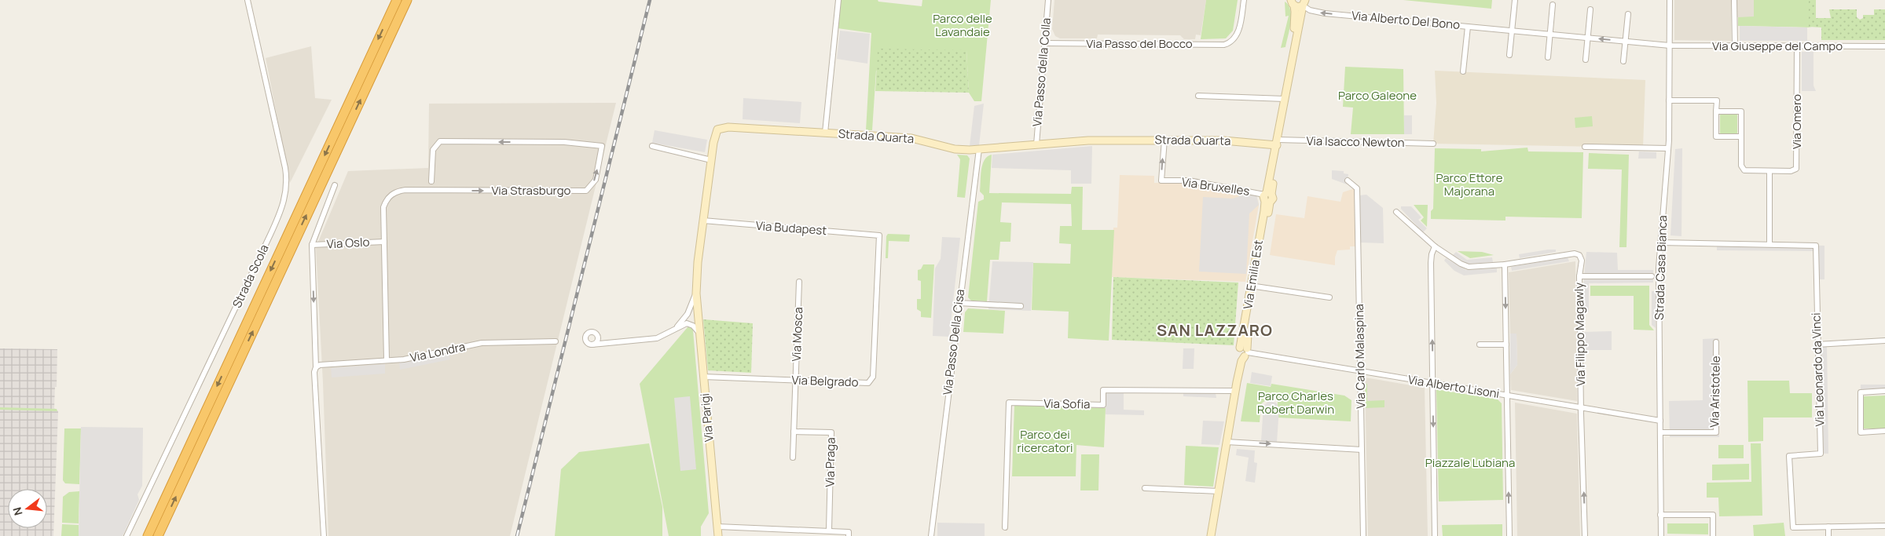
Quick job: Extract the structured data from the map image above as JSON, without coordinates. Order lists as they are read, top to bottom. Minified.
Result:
{"streets":{"street":["Via Alberto Del Bono","Via Passo del Bocco","Via Giuseppe del Campo","Via Passo della Colla","Via Omero","Strada Quarta","Via Isacco Newton","Via Bruxelles","Via Strasburgo","Via Budapest","Via Oslo","Strada Casa Bianca","Via Emilia Est","Strada Scola","Via Mosca","Via Filippo Magawly","Via Passo Della Cisa","Via Londra","Via Carlo Malaspina","Via Leonardo da Vinci","Via Belgrado","Via Alberto Lisoni","Via Aristotele","Via Sofia","Via Parigi","Via Praga"]},"crossings":[["Via Alberto Del Bono","Via Giuseppe del Campo"],["Via Alberto Del Bono","Strada Casa Bianca"],["Via Passo del Bocco","Via Passo della Colla"],["Via Giuseppe del Campo","Via Omero"],["Via Giuseppe del Campo","Strada Casa Bianca"],["Via Passo della Colla","Strada Quarta"],["Strada Quarta","Via Isacco Newton"],["Strada Quarta","Via Bruxelles"],["Strada Quarta","Via Budapest"],["Strada Quarta","Via Emilia Est"],["Strada Quarta","Via Passo Della Cisa"],["Strada Quarta","Via Parigi"],["Via Isacco Newton","Via Emilia Est"],["Via Bruxelles","Via Emilia Est"],["Via Strasburgo","Via Oslo"],["Via Strasburgo","Via Londra"],["Via Budapest","Via Belgrado"],["Strada Casa Bianca","Via Leonardo da Vinci"],["Strada Casa Bianca","Via Alberto Lisoni"],["Strada Casa Bianca","Via Aristotele"],["Via Emilia Est","Via Alberto Lisoni"],["Via Emilia Est","Via Sofia"],["Via Mosca","Via Belgrado"],["Via Mosca","Via Praga"],["Via Filippo Magawly","Via Alberto Lisoni"],["Via Carlo Malaspina","Via Alberto Lisoni"],["Via Belgrado","Via Parigi"]],"one_way":["Via Alberto Del Bono","Via Filippo Magawly"],"districts":["SAN LAZZARO"],"parks":["Parco delle Lavandaie","Parco Galeone","Parco Ettore Majorana","Parco Charles Robert Darwin","Parco dei ricercatori","Piazzale Lubiana"],"north":"left"}
